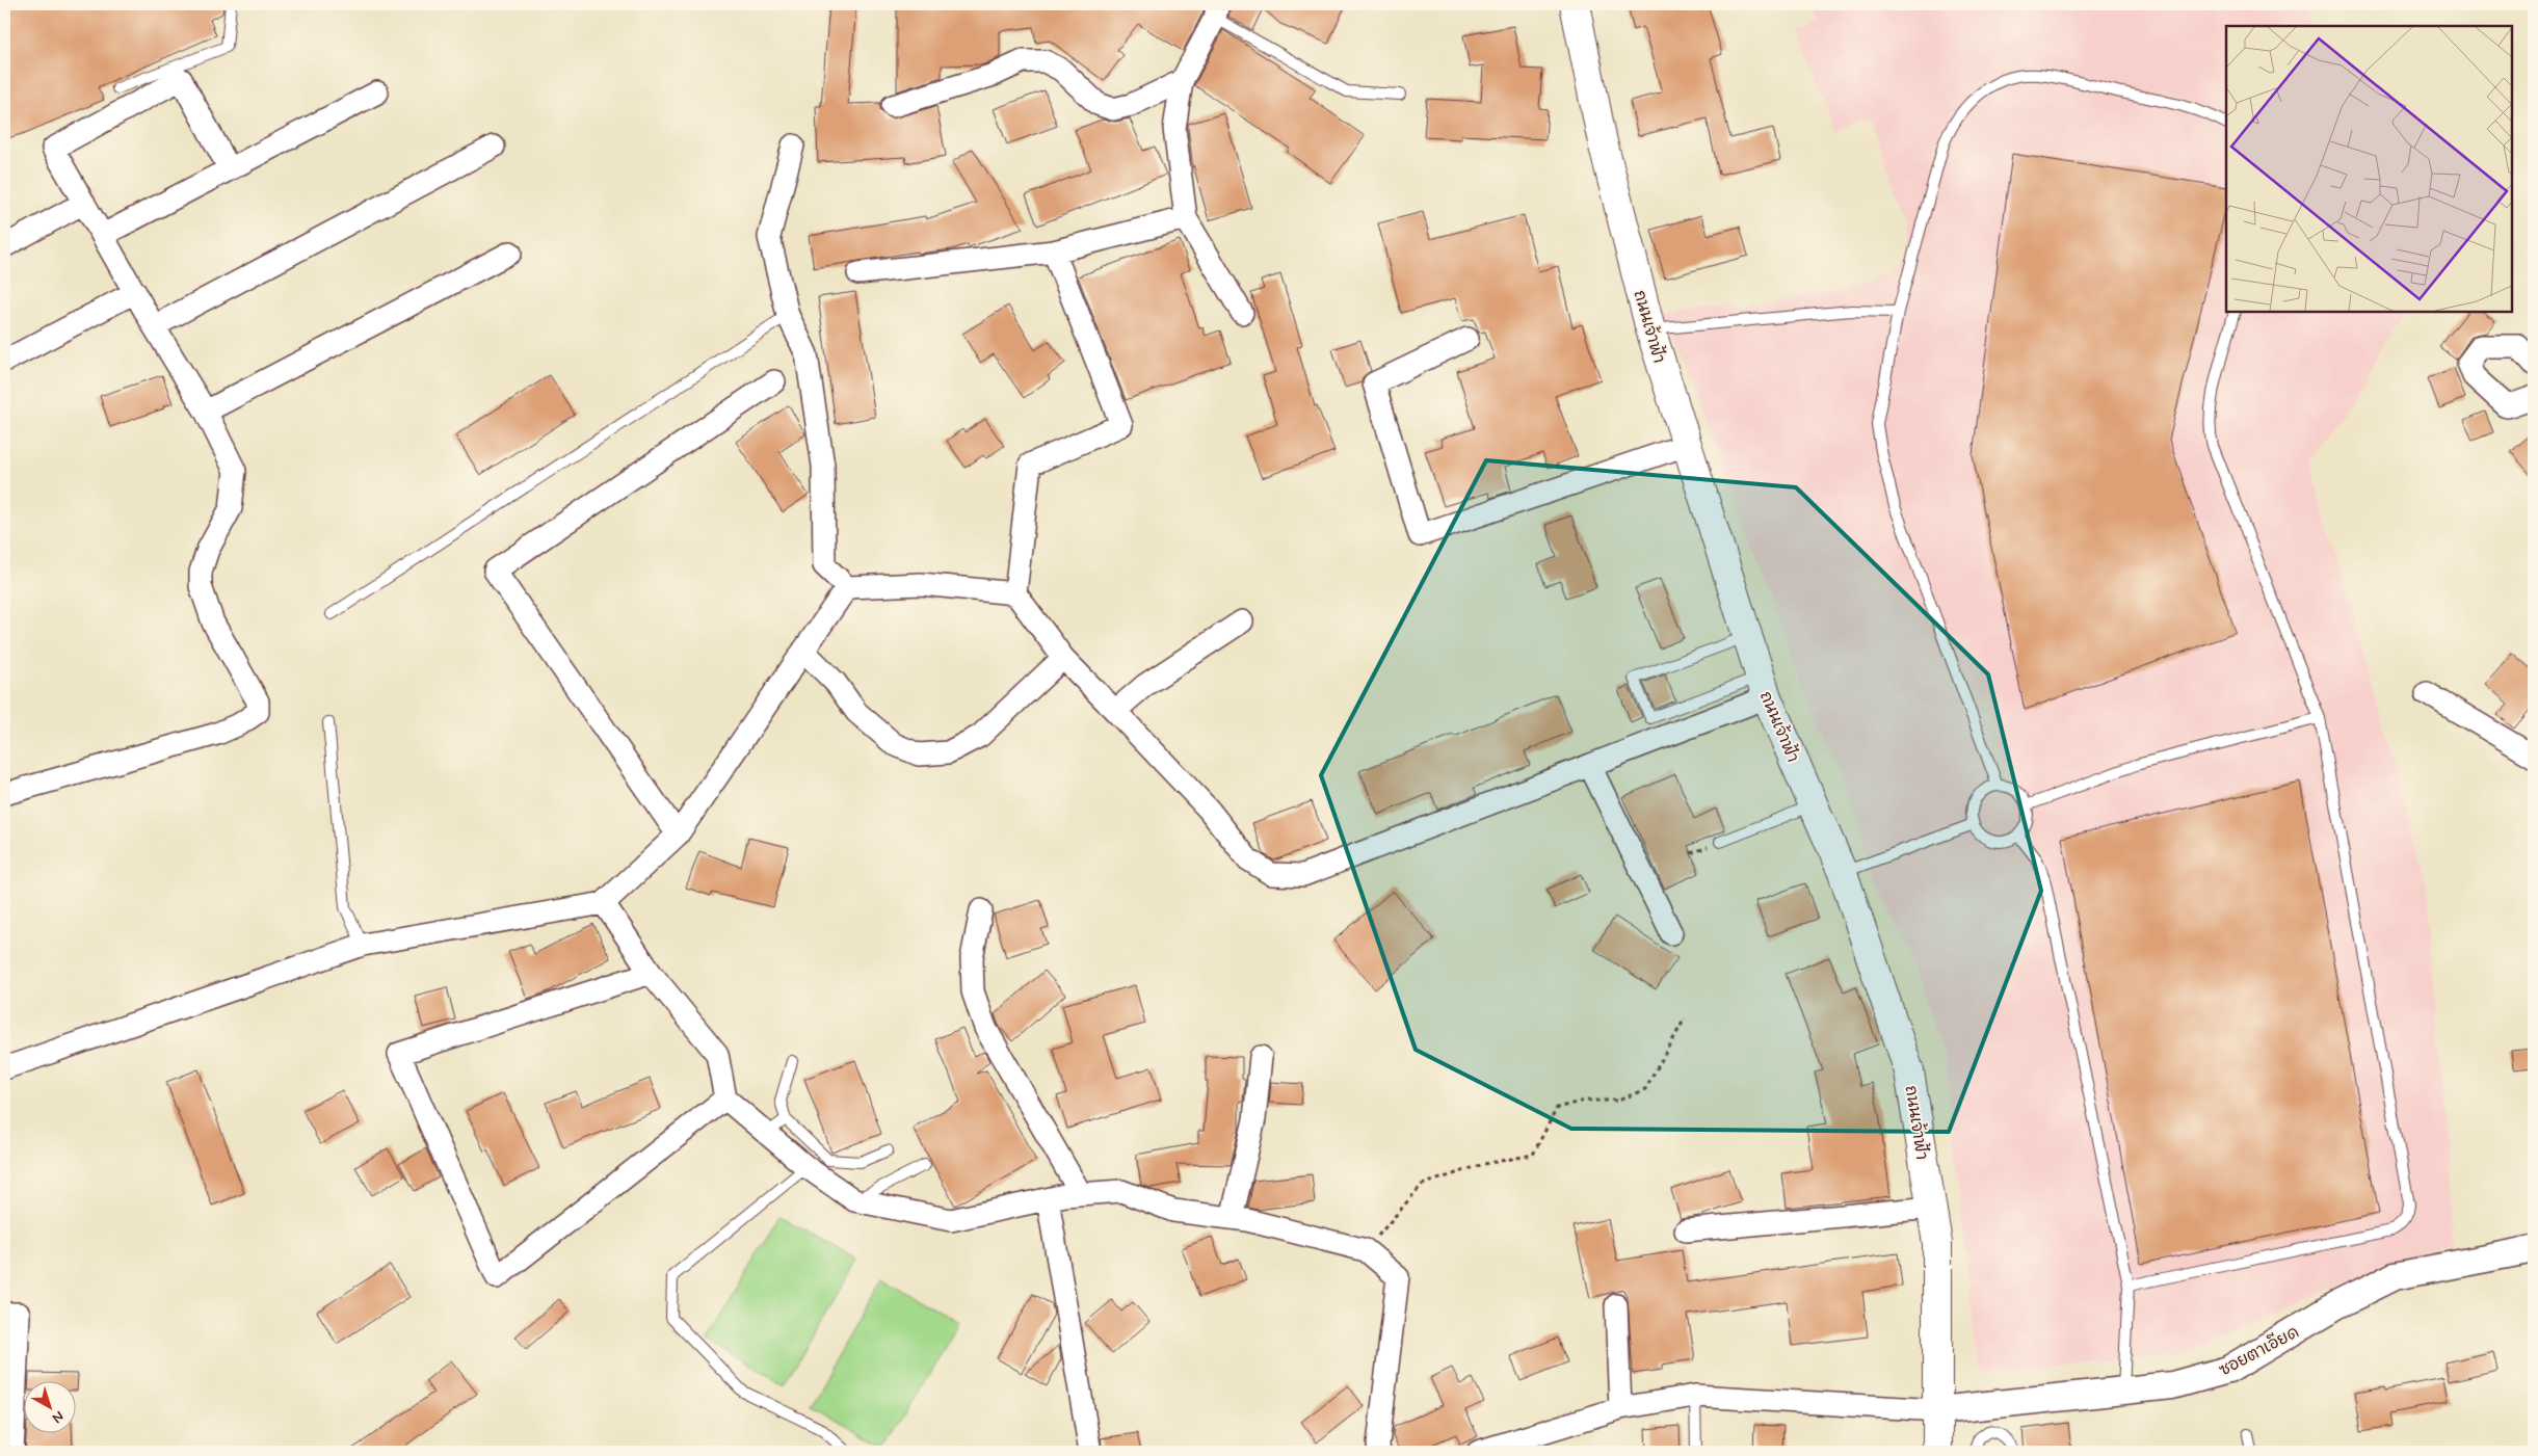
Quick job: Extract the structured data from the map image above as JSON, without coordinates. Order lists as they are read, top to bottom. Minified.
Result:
{"streets":{"main road":["ถนนเจ้าฟ้า"],"street":["ซอยตาเอียด"]},"crossings":[["ถนนเจ้าฟ้า","ซอยตาเอียด"]],"north":"bottom right"}
